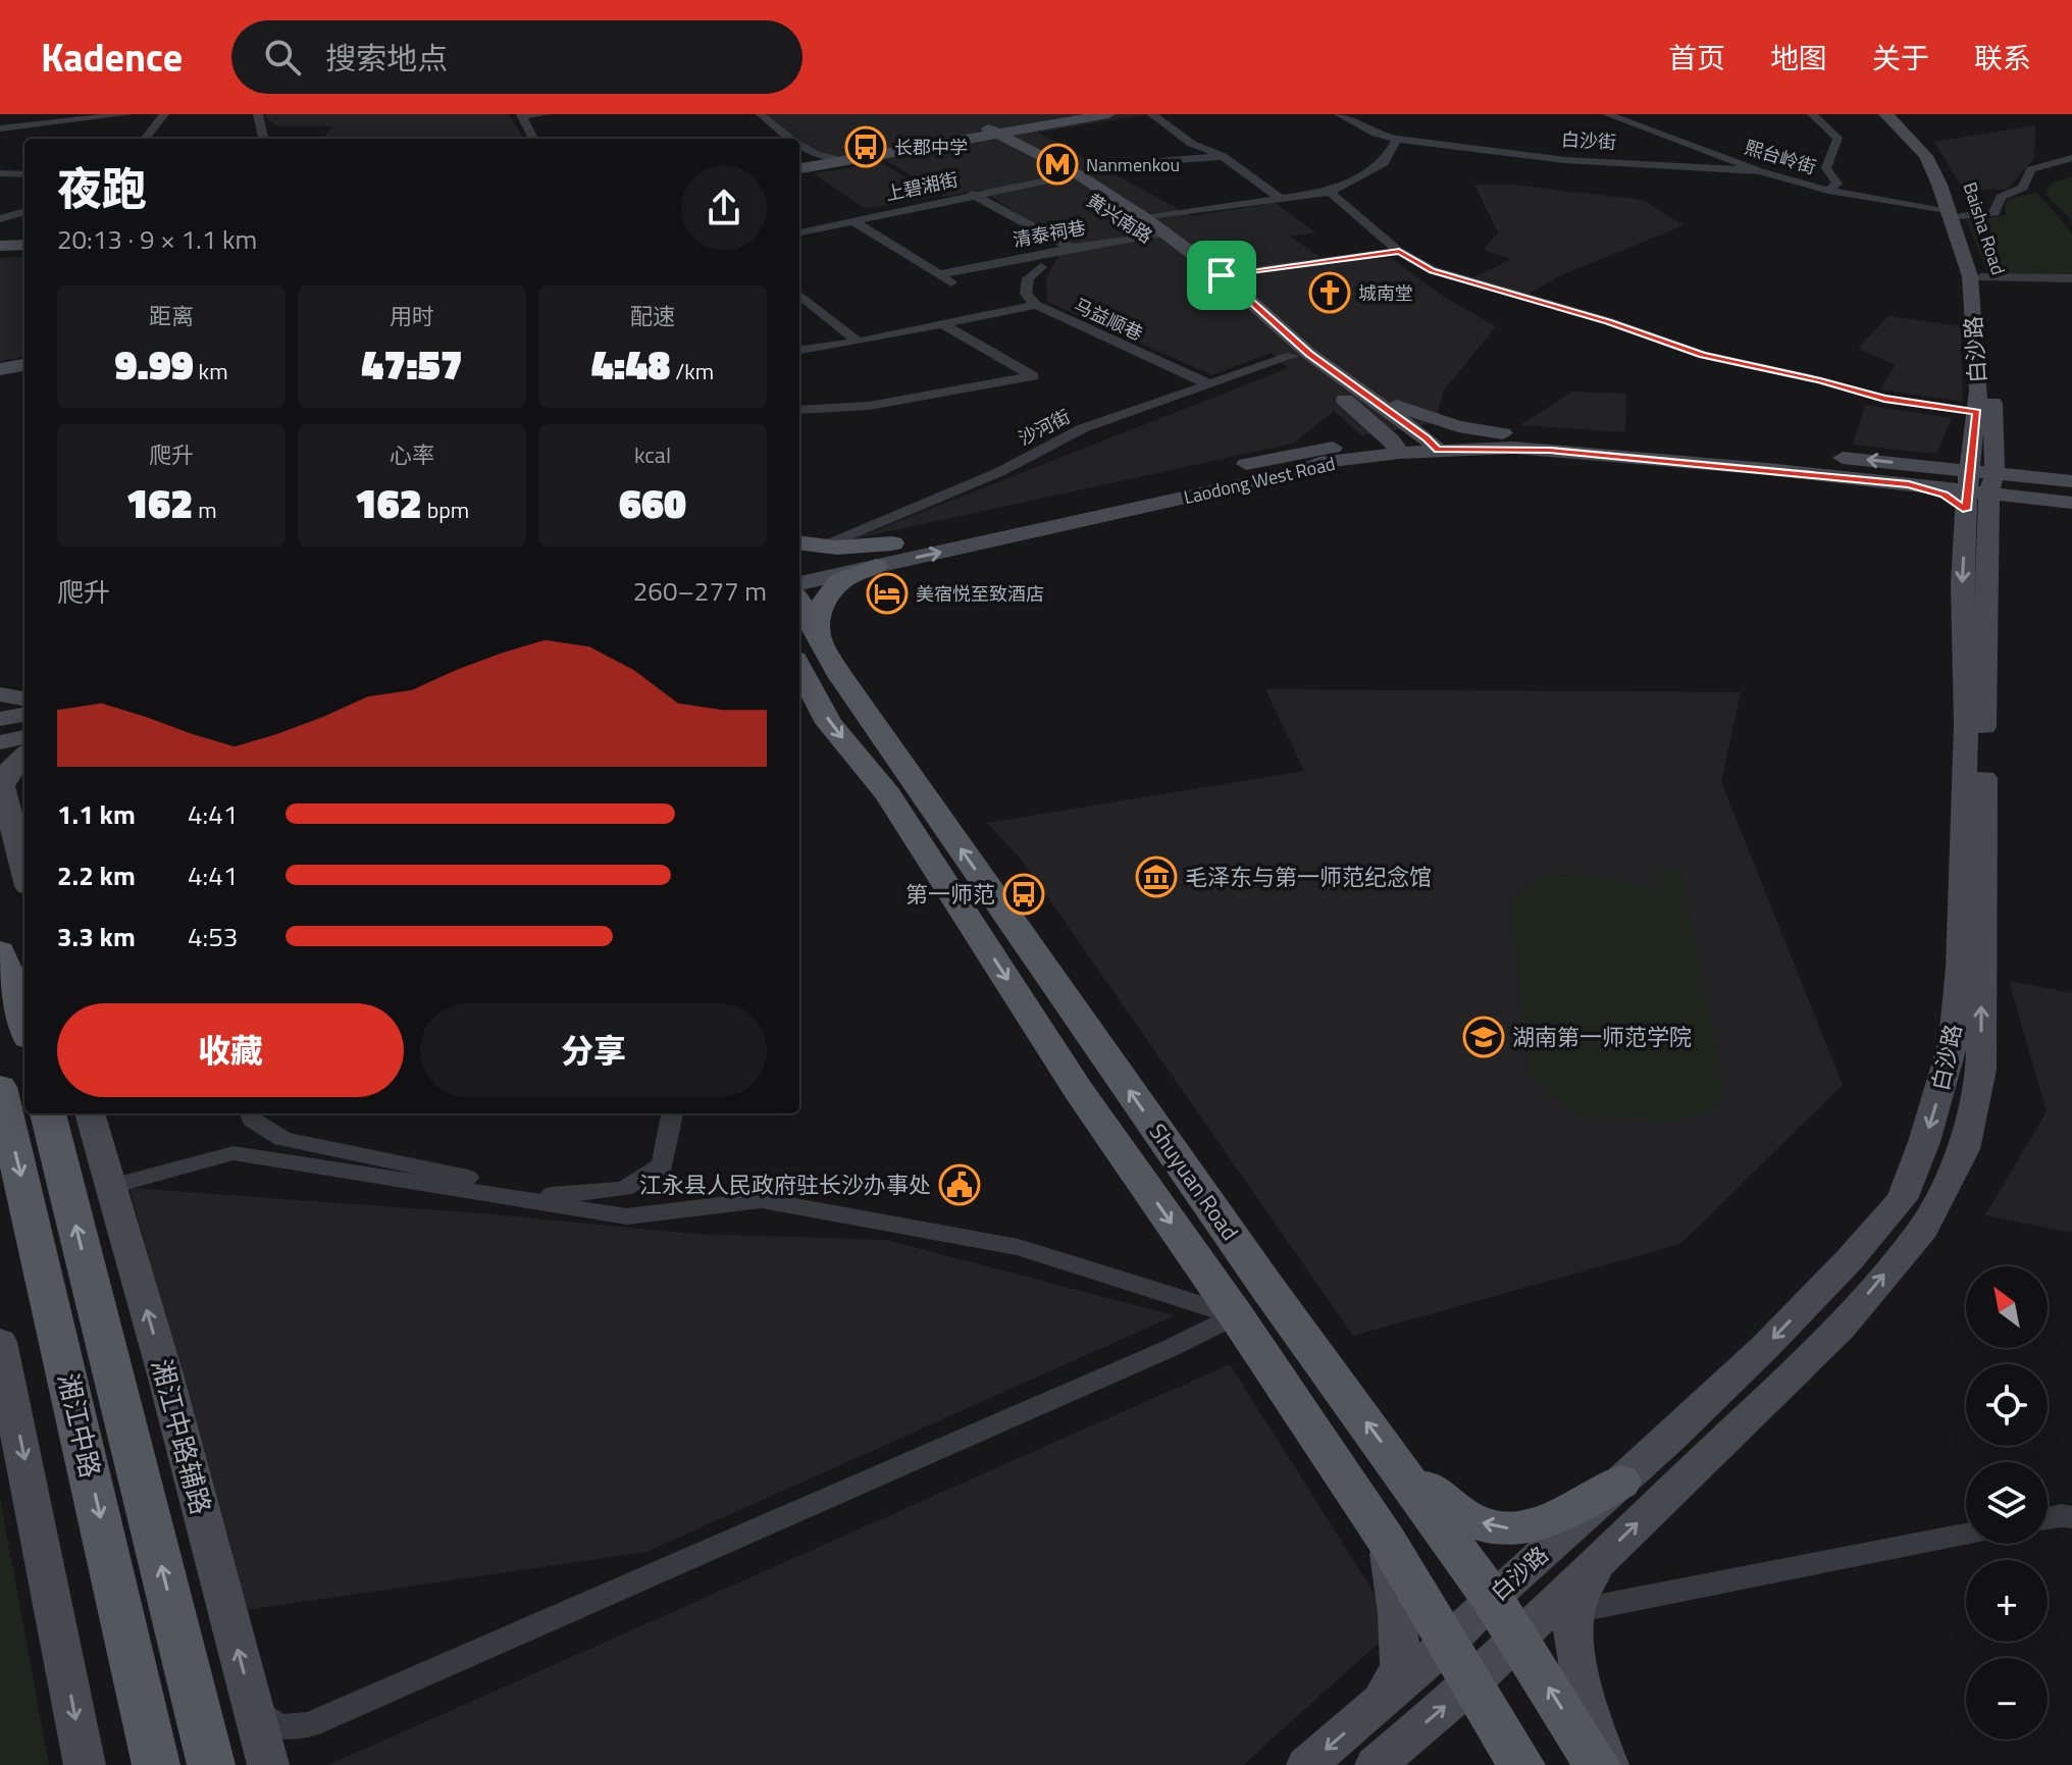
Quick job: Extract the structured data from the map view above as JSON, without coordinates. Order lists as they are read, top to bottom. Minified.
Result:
{"streets":{"main road":["Shuyuan Road","湘江中路"],"street":["白沙街","熙台岭街","上碧湘街","黄兴南路","Baisha Road","清泰祠巷","马益顺巷","白沙路","沙河街","Laodong West Road","湘江中路辅路"]},"crossings":[["白沙街","熙台岭街"],["白沙街","清泰祠巷"],["熙台岭街","Baisha Road"],["熙台岭街","白沙路"],["上碧湘街","黄兴南路"],["黄兴南路","清泰祠巷"],["黄兴南路","沙河街"],["黄兴南路","Laodong West Road"],["Baisha Road","白沙路"],["Baisha Road","Laodong West Road"],["马益顺巷","沙河街"],["白沙路","Laodong West Road"],["白沙路","Shuyuan Road"]],"places":{"bus stop":["长郡中学","第一师范"],"metro station":["Nanmenkou"],"church":["城南堂"],"hotel":["美宿悦至致酒店"],"museum":["毛泽东与第一师范纪念馆"],"school or university":["湖南第一师范学院"],"public building":["江永县人民政府驻长沙办事处"]},"north":"top left","page":{"header":"Kadence","search":"搜索地点","nav":["首页","地图","关于","联系"],"heading":["夜跑","20:13 · 9 × 1.1 km"],"stats":[["距离","9.99 km"],["用时","47:57"],["配速","4:48 /km"],["爬升","162 m"],["心率","162 bpm"],["kcal","660"]],"chart":["爬升","260–277 m"],"list":[{"name":"1.1 km","note":"4:41"},{"name":"2.2 km","note":"4:41"},{"name":"3.3 km","note":"4:53"}],"buttons":["收藏","分享"],"map_buttons":["+","−"]}}
